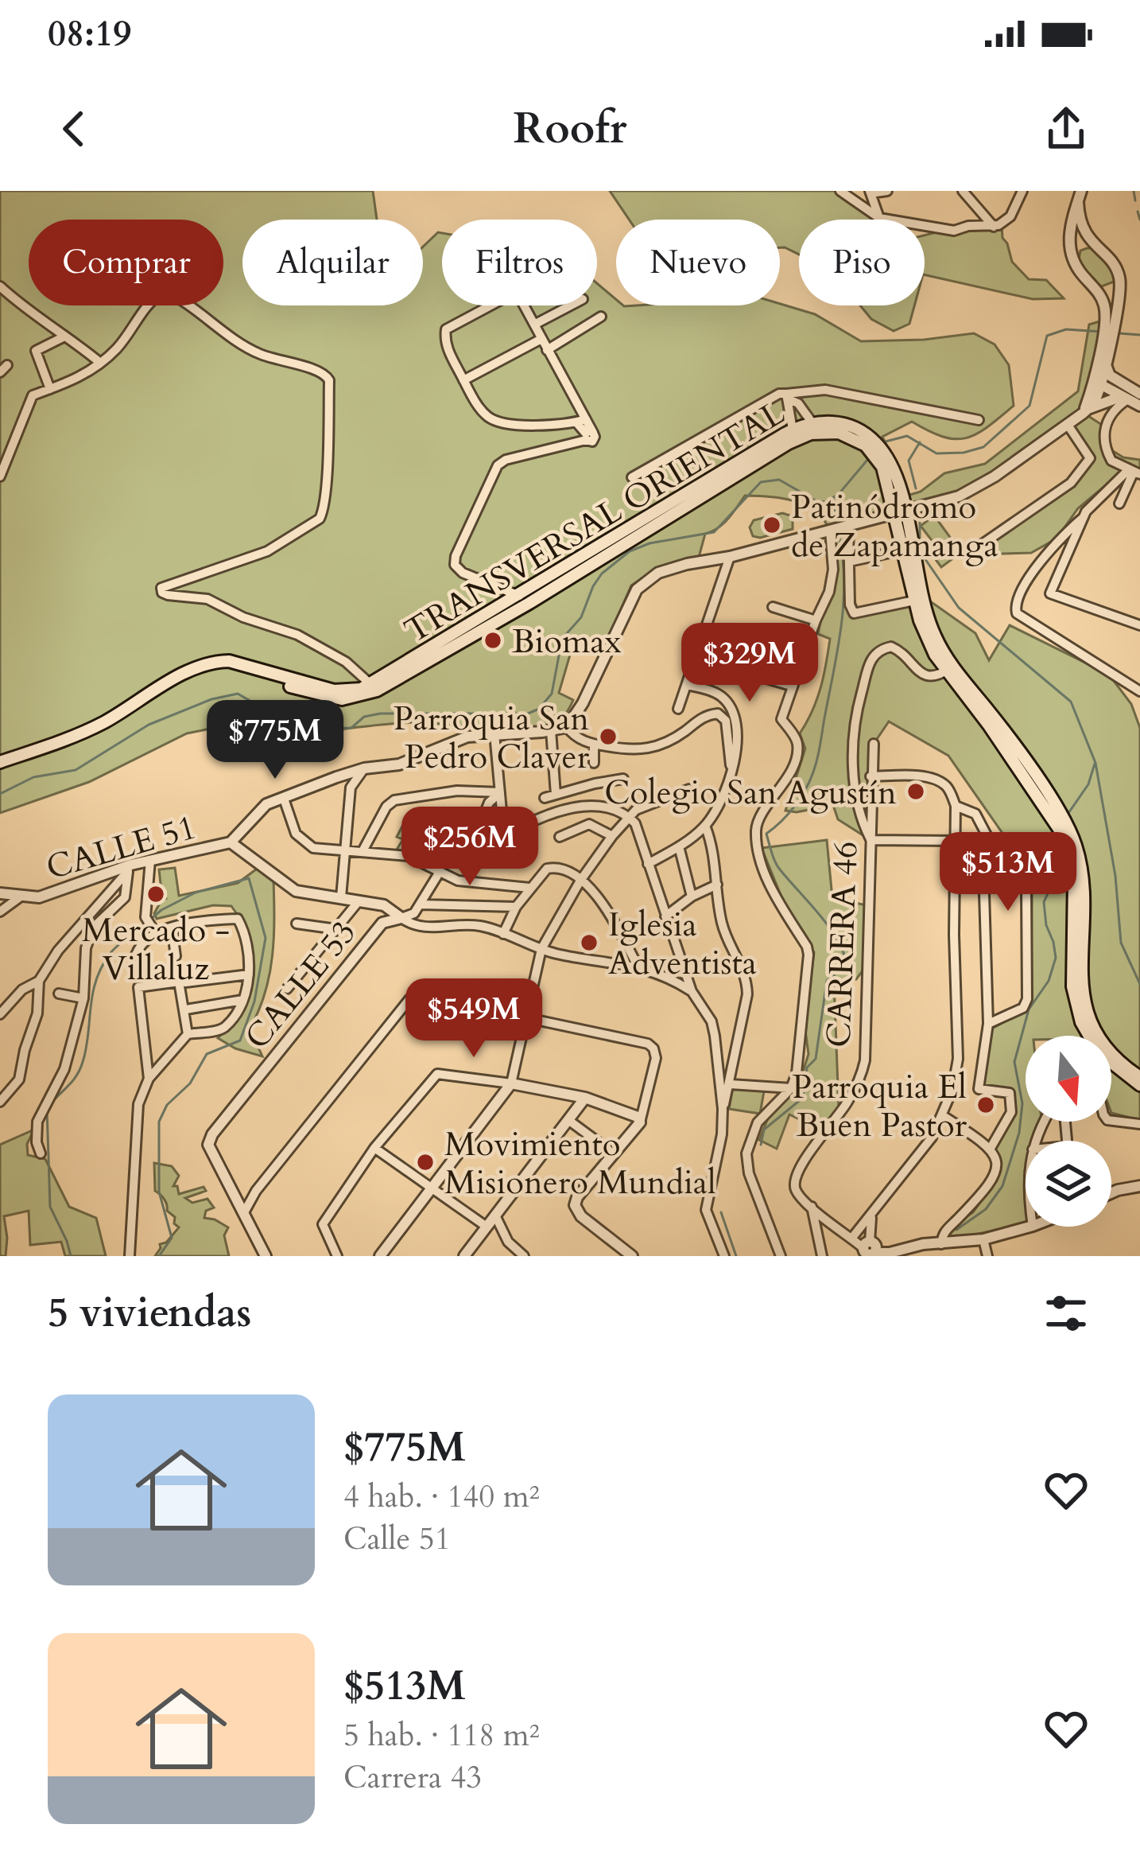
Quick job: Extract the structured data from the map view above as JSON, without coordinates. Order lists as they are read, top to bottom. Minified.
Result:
{"streets":{"main road":["TRANSVERSAL ORIENTAL"],"street":["CALLE 51","CARRERA 46","CALLE 53"]},"places":["Patinódromo de Zapamanga","Biomax","Parroquia San Pedro Claver","Colegio San Agustín","Mercado - Villaluz","Iglesia Adventista","Parroquia El Buen Pastor","Movimiento Misionero Mundial"],"north":"bottom","page":{"status":"08:19","header":"Roofr","chip":["Comprar","Alquilar","Filtros","Nuevo","Piso"],"price":["$329M","$775M","$256M","$513M","$549M"],"heading":"5 viviendas","list":[{"name":"$775M","note":"4 hab. · 140 m² · Calle 51"},{"name":"$513M","note":"5 hab. · 118 m² · Carrera 43"}]}}
